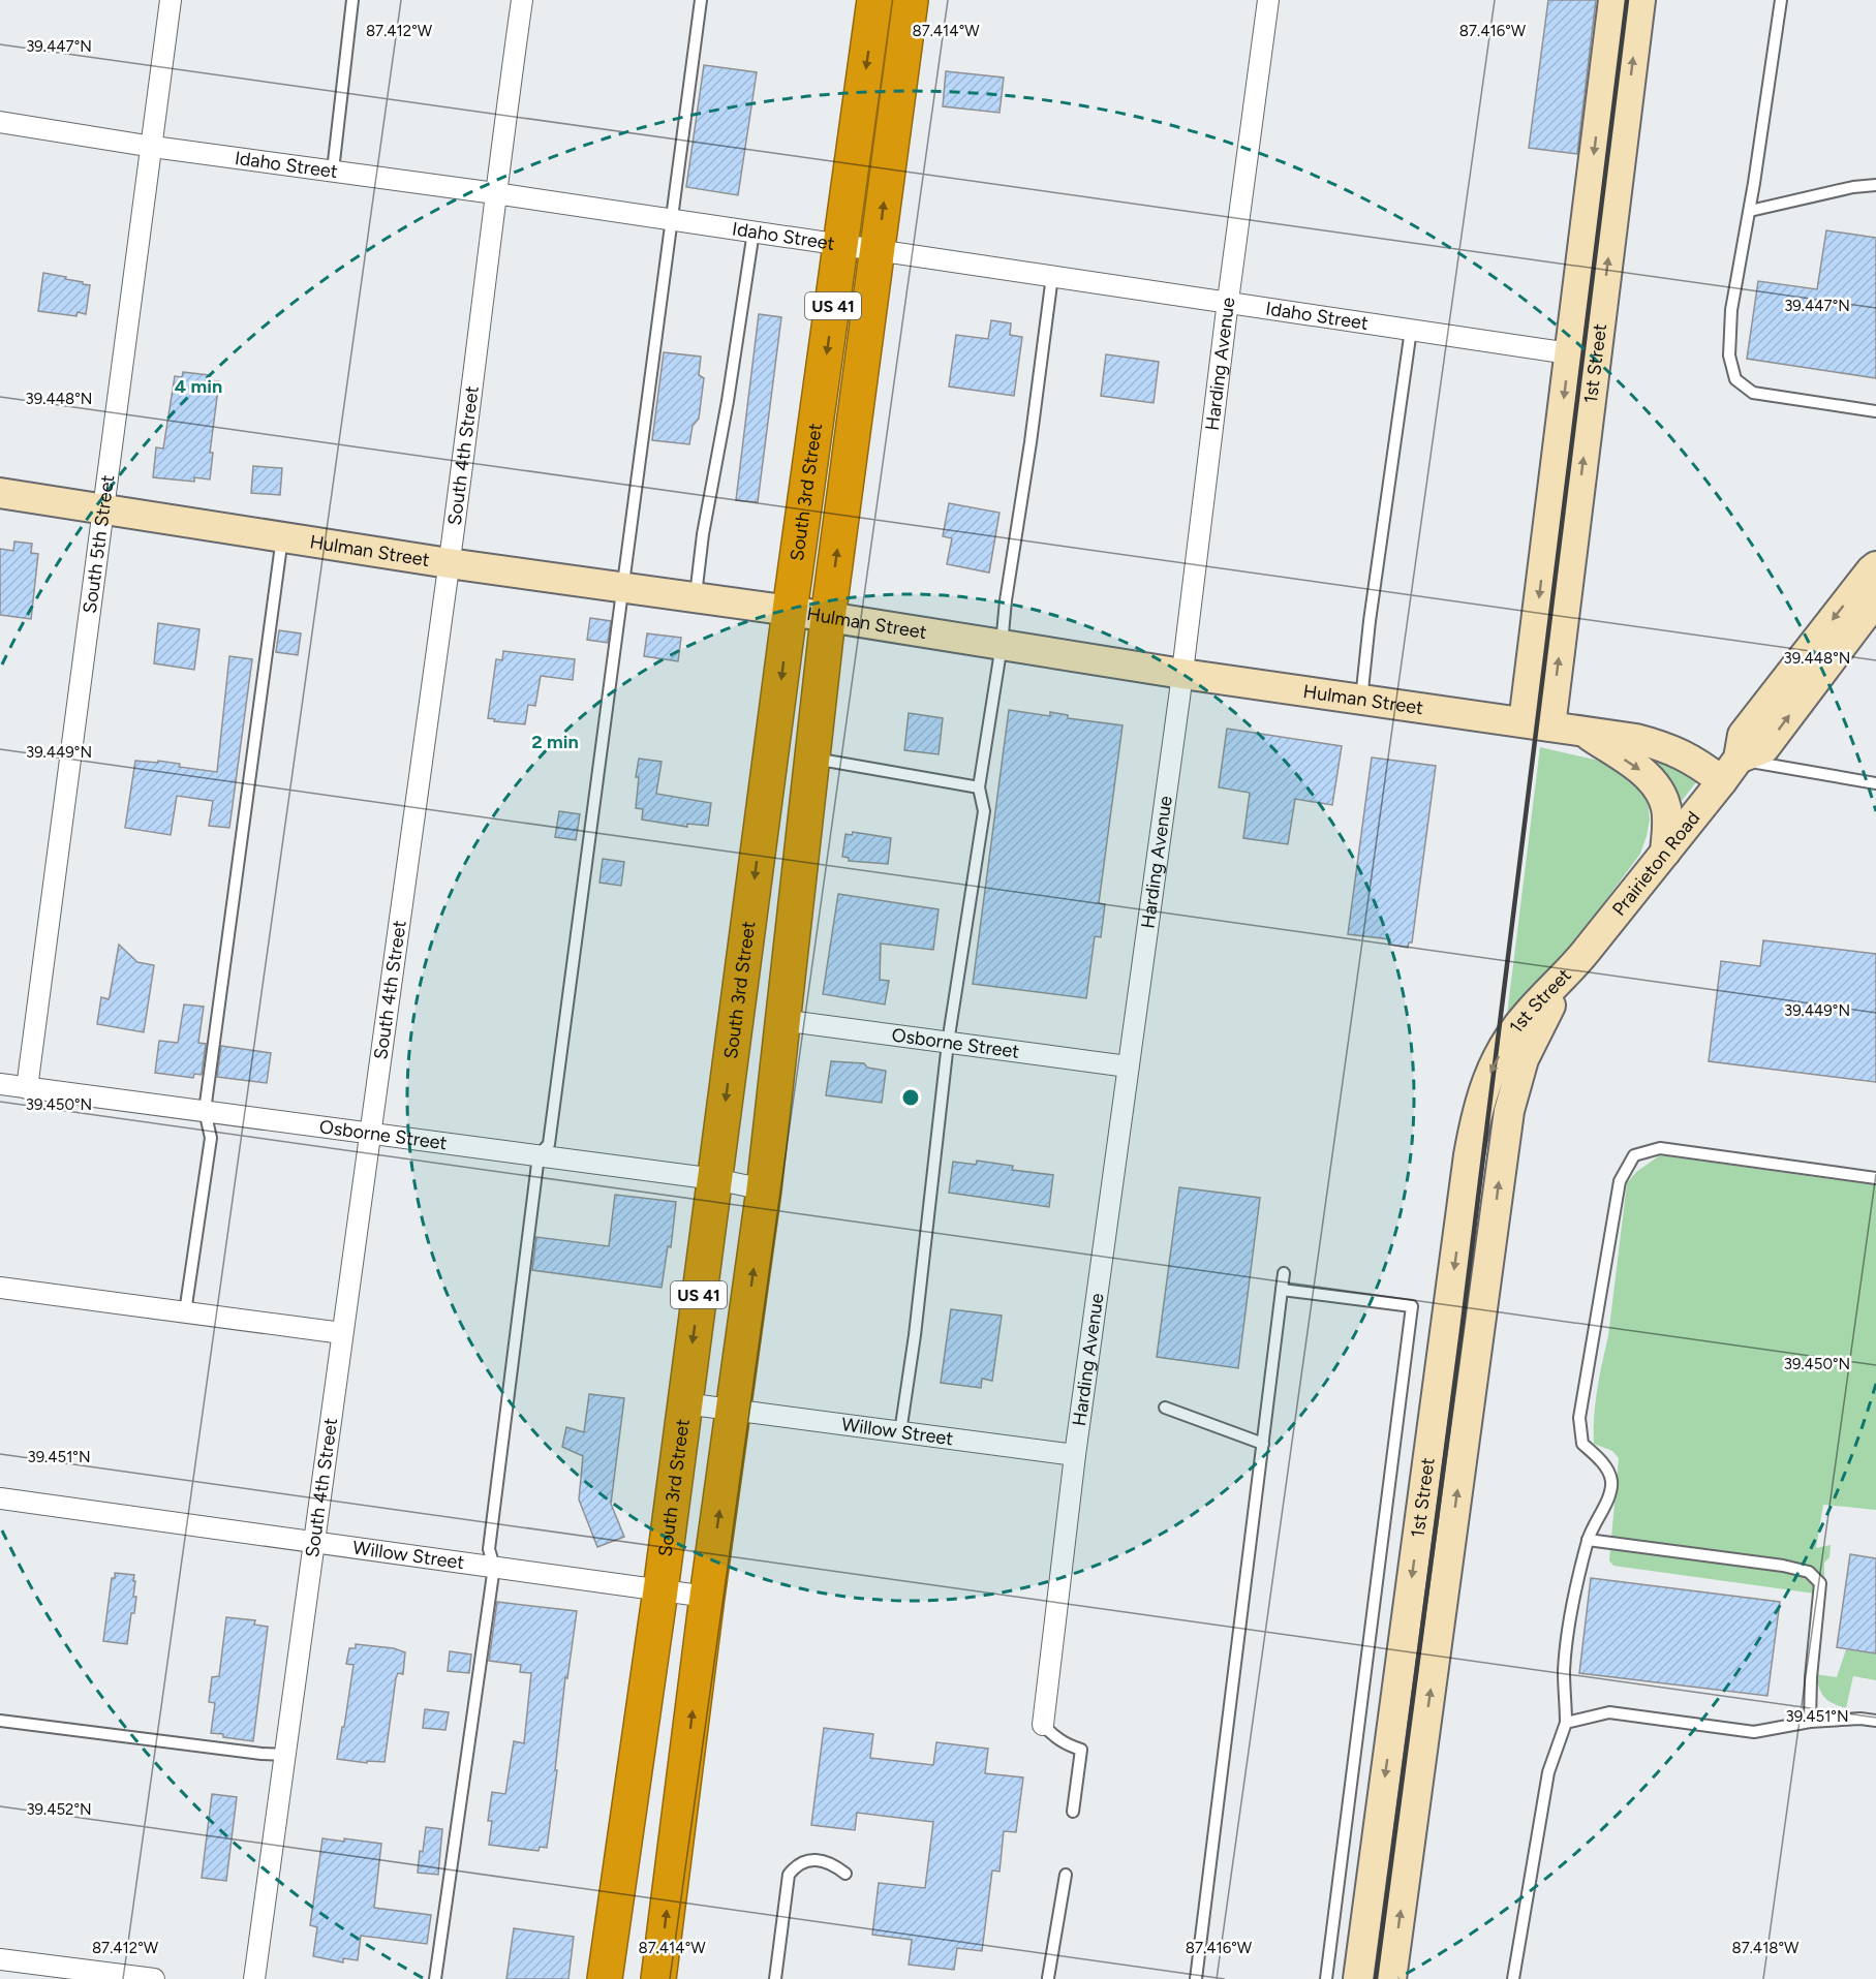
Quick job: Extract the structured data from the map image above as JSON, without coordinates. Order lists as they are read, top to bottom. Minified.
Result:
{"streets":{"highway":["US 41","South 3rd Street"],"main road":["1st Street","Hulman Street","Prairieton Road"],"street":["Idaho Street","Harding Avenue","South 4th Street","South 5th Street","Osborne Street","Willow Street"]},"crossings":[["Idaho Street","1st Street"],["Idaho Street","Harding Avenue"],["Idaho Street","South 4th Street"],["Idaho Street","South 3rd Street"],["Idaho Street","South 5th Street"],["1st Street","Hulman Street"],["1st Street","Prairieton Road"],["Harding Avenue","Hulman Street"],["Harding Avenue","Osborne Street"],["Harding Avenue","Willow Street"],["South 4th Street","Hulman Street"],["South 4th Street","Osborne Street"],["South 4th Street","Willow Street"],["South 3rd Street","Hulman Street"],["South 3rd Street","Osborne Street"],["South 3rd Street","Willow Street"],["South 5th Street","Hulman Street"],["South 5th Street","Osborne Street"],["Hulman Street","Prairieton Road"]],"coordinates":["87.412°W","87.414°W","87.416°W","39.447°N","39.448°N","39.449°N","39.450°N","39.451°N","39.452°N","87.418°W"],"rings":["4 min","2 min"]}
